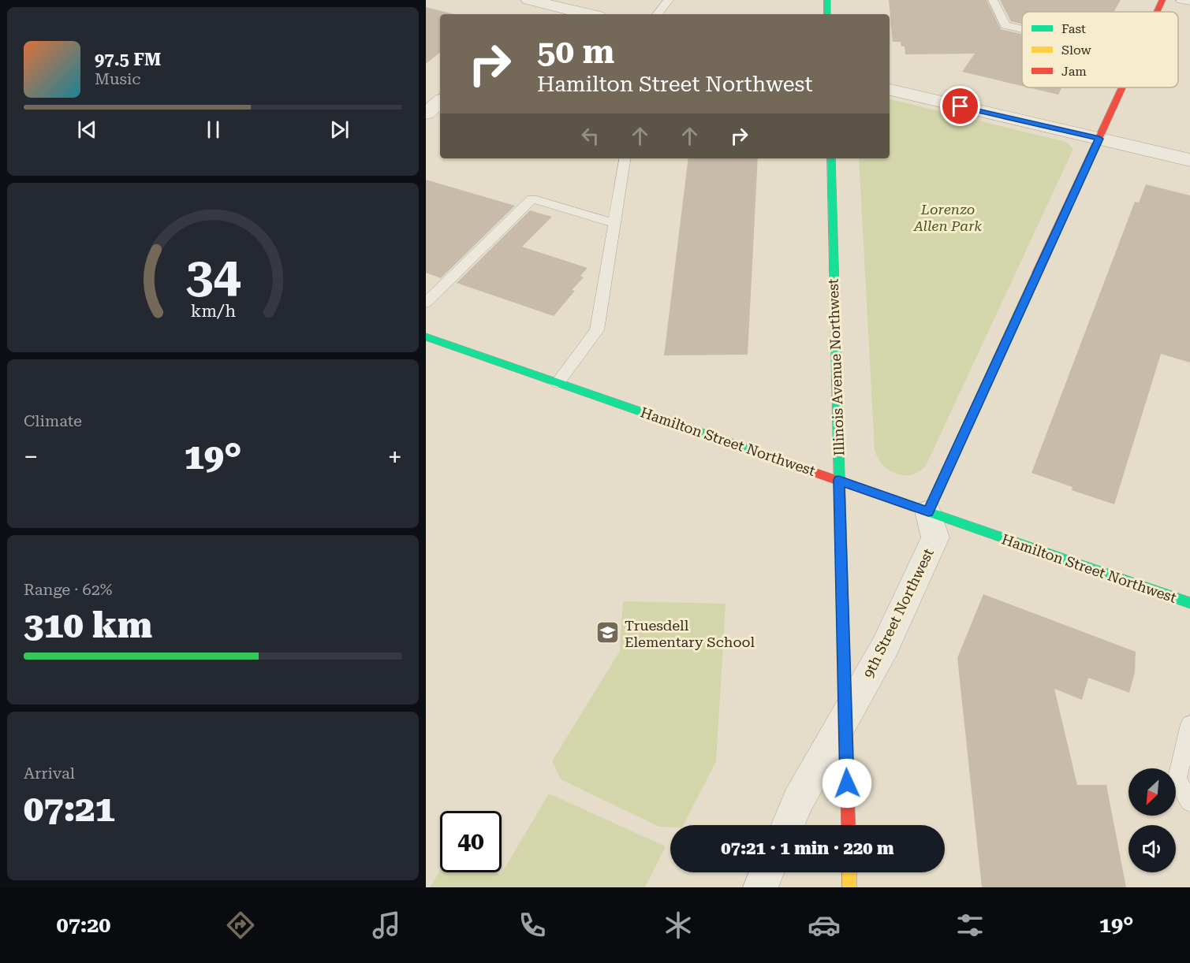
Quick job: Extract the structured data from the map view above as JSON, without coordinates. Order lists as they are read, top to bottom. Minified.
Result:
{"streets":{"street":["Illinois Avenue Northwest","Hamilton Street Northwest","9th Street Northwest"]},"crossings":[["Illinois Avenue Northwest","Hamilton Street Northwest"],["Illinois Avenue Northwest","9th Street Northwest"],["Hamilton Street Northwest","9th Street Northwest"]],"parks":["Lorenzo Allen Park"],"places":{"school or university":["Truesdell Elementary School"]},"legend":["Fast","Slow","Jam"],"north":"bottom left","page":{"turn":["50 m","Hamilton Street Northwest"],"song":["97.5 FM","Music"],"tile":["Climate",["Range · 62%","310 km"],["Arrival","07:21"]],"heat":["−","19°","+"],"limit":"40","trip":"07:21 · 1 min · 220 m","tabs":["07:20","19°"],"gauge":["34","km/h"]}}
